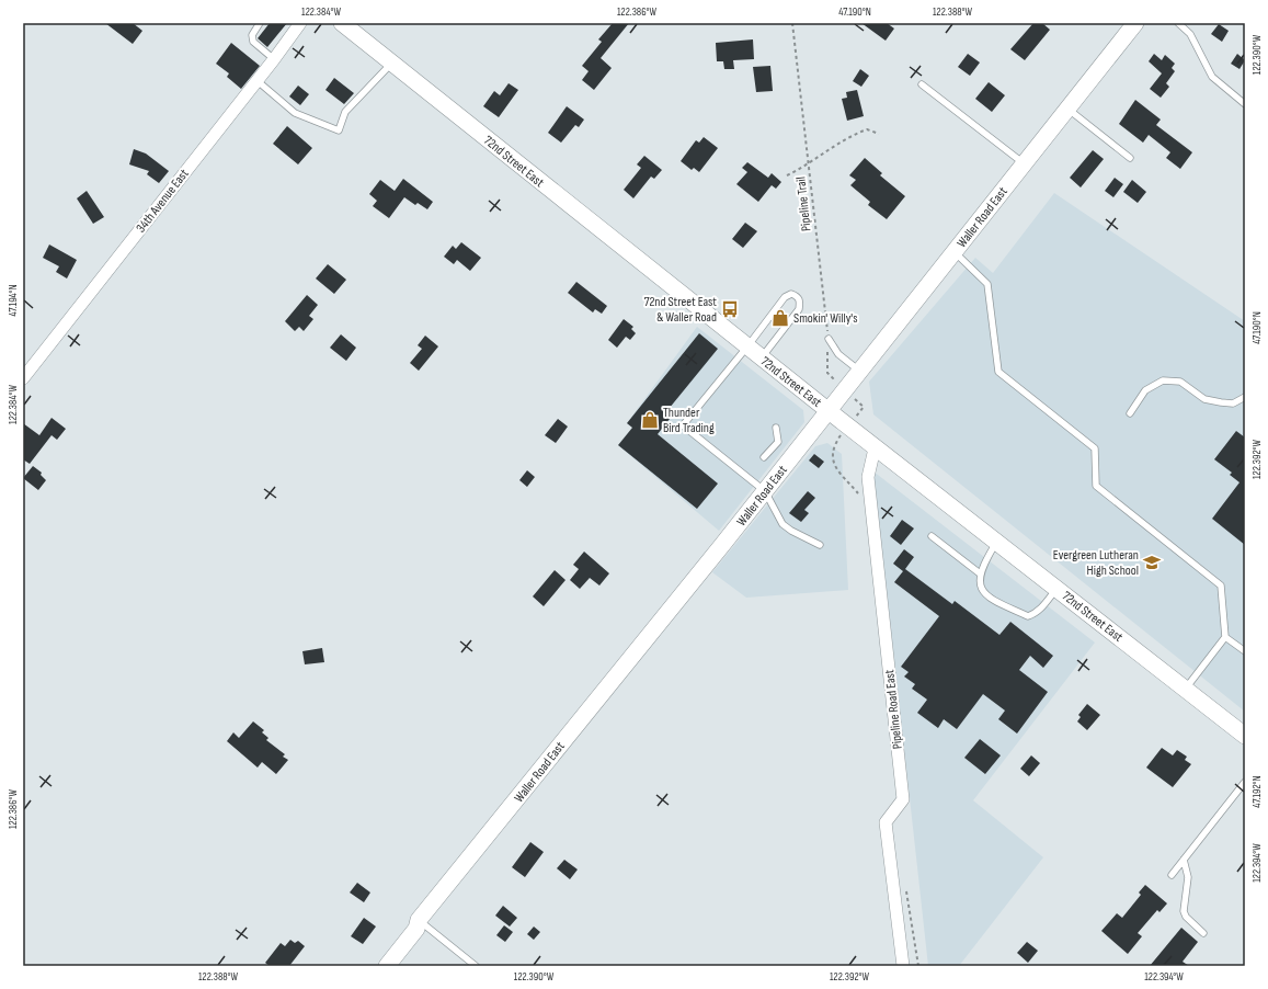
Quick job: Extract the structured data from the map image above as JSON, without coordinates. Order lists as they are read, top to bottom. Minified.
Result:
{"streets":{"street":["72nd Street East","34th Avenue East","Waller Road East","Pipeline Road East"],"path":["Pipeline Trail"]},"crossings":[["72nd Street East","Waller Road East"],["72nd Street East","Pipeline Road East"]],"places":{"bus stop":["72nd Street East & Waller Road"],"shop":["Smokin' Willy's","Thunder Bird Trading"],"school or university":["Evergreen Lutheran High School"]},"coordinates":["122.384°W","122.386°W","47.190°N","122.388°W","122.390°W","47.194°N","122.392°W","47.192°N","122.394°W"]}
